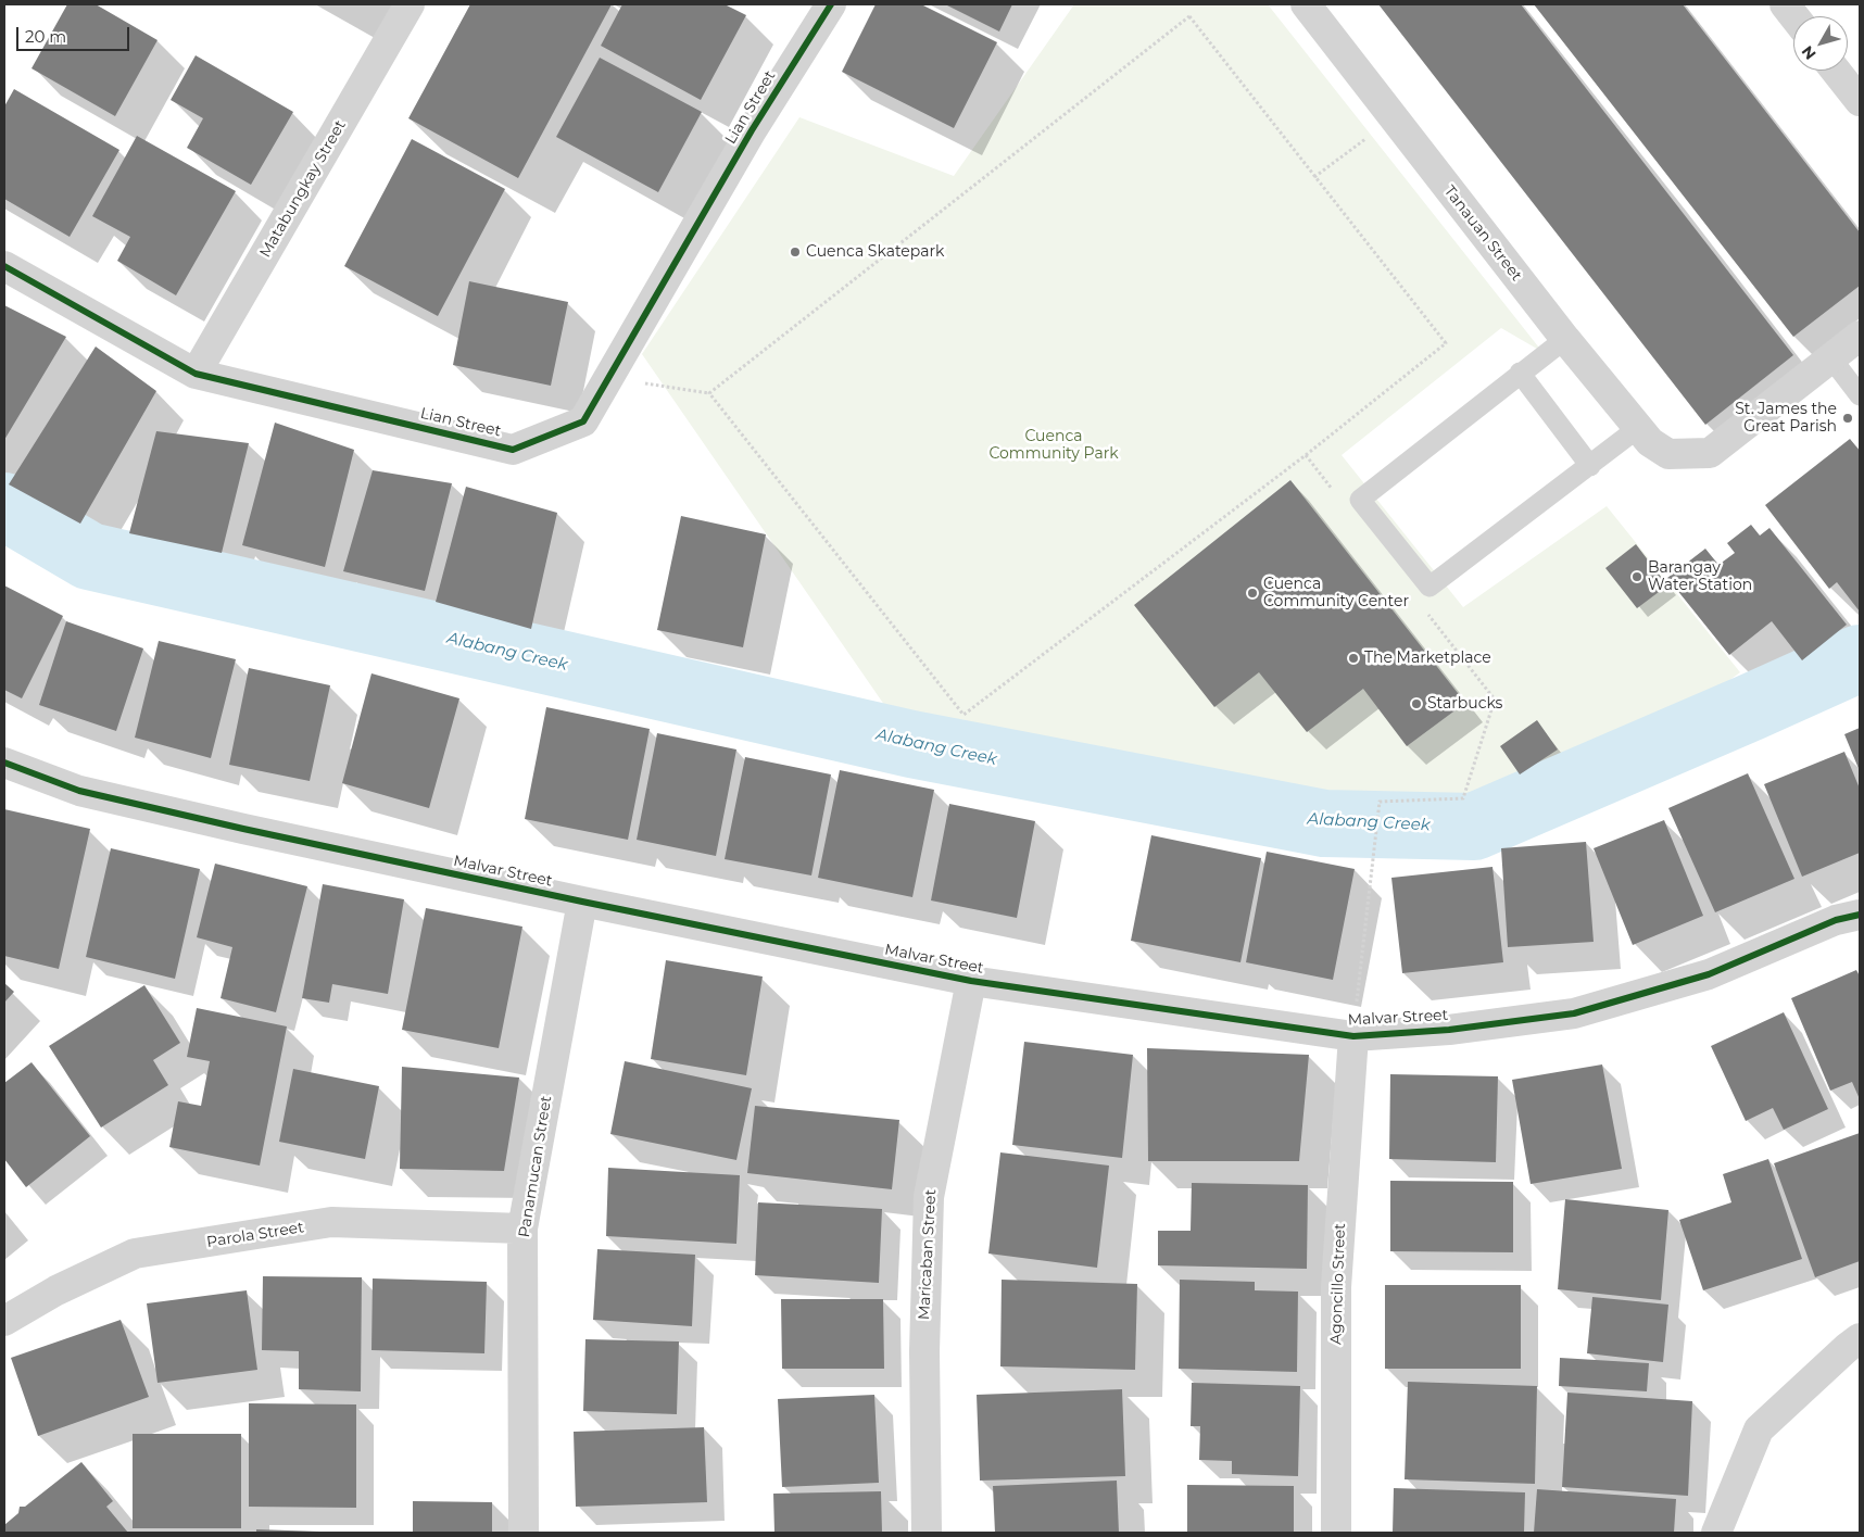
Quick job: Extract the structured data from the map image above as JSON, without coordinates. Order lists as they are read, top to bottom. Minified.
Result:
{"streets":{"street":["Lian Street","Matabungkay Street","Tanauan Street","Malvar Street","Panamucan Street","Parola Street","Maricaban Street","Agoncillo Street"]},"crossings":[["Lian Street","Matabungkay Street"],["Malvar Street","Panamucan Street"],["Malvar Street","Maricaban Street"],["Malvar Street","Agoncillo Street"],["Panamucan Street","Parola Street"]],"water":["Alabang Creek"],"parks":["Cuenca Community Park"],"places":["Cuenca Skatepark","St. James the Great Parish","Barangay Water Station","Cuenca Community Center","The Marketplace","Starbucks"],"scale_bar":"20 m","north":"bottom left"}
